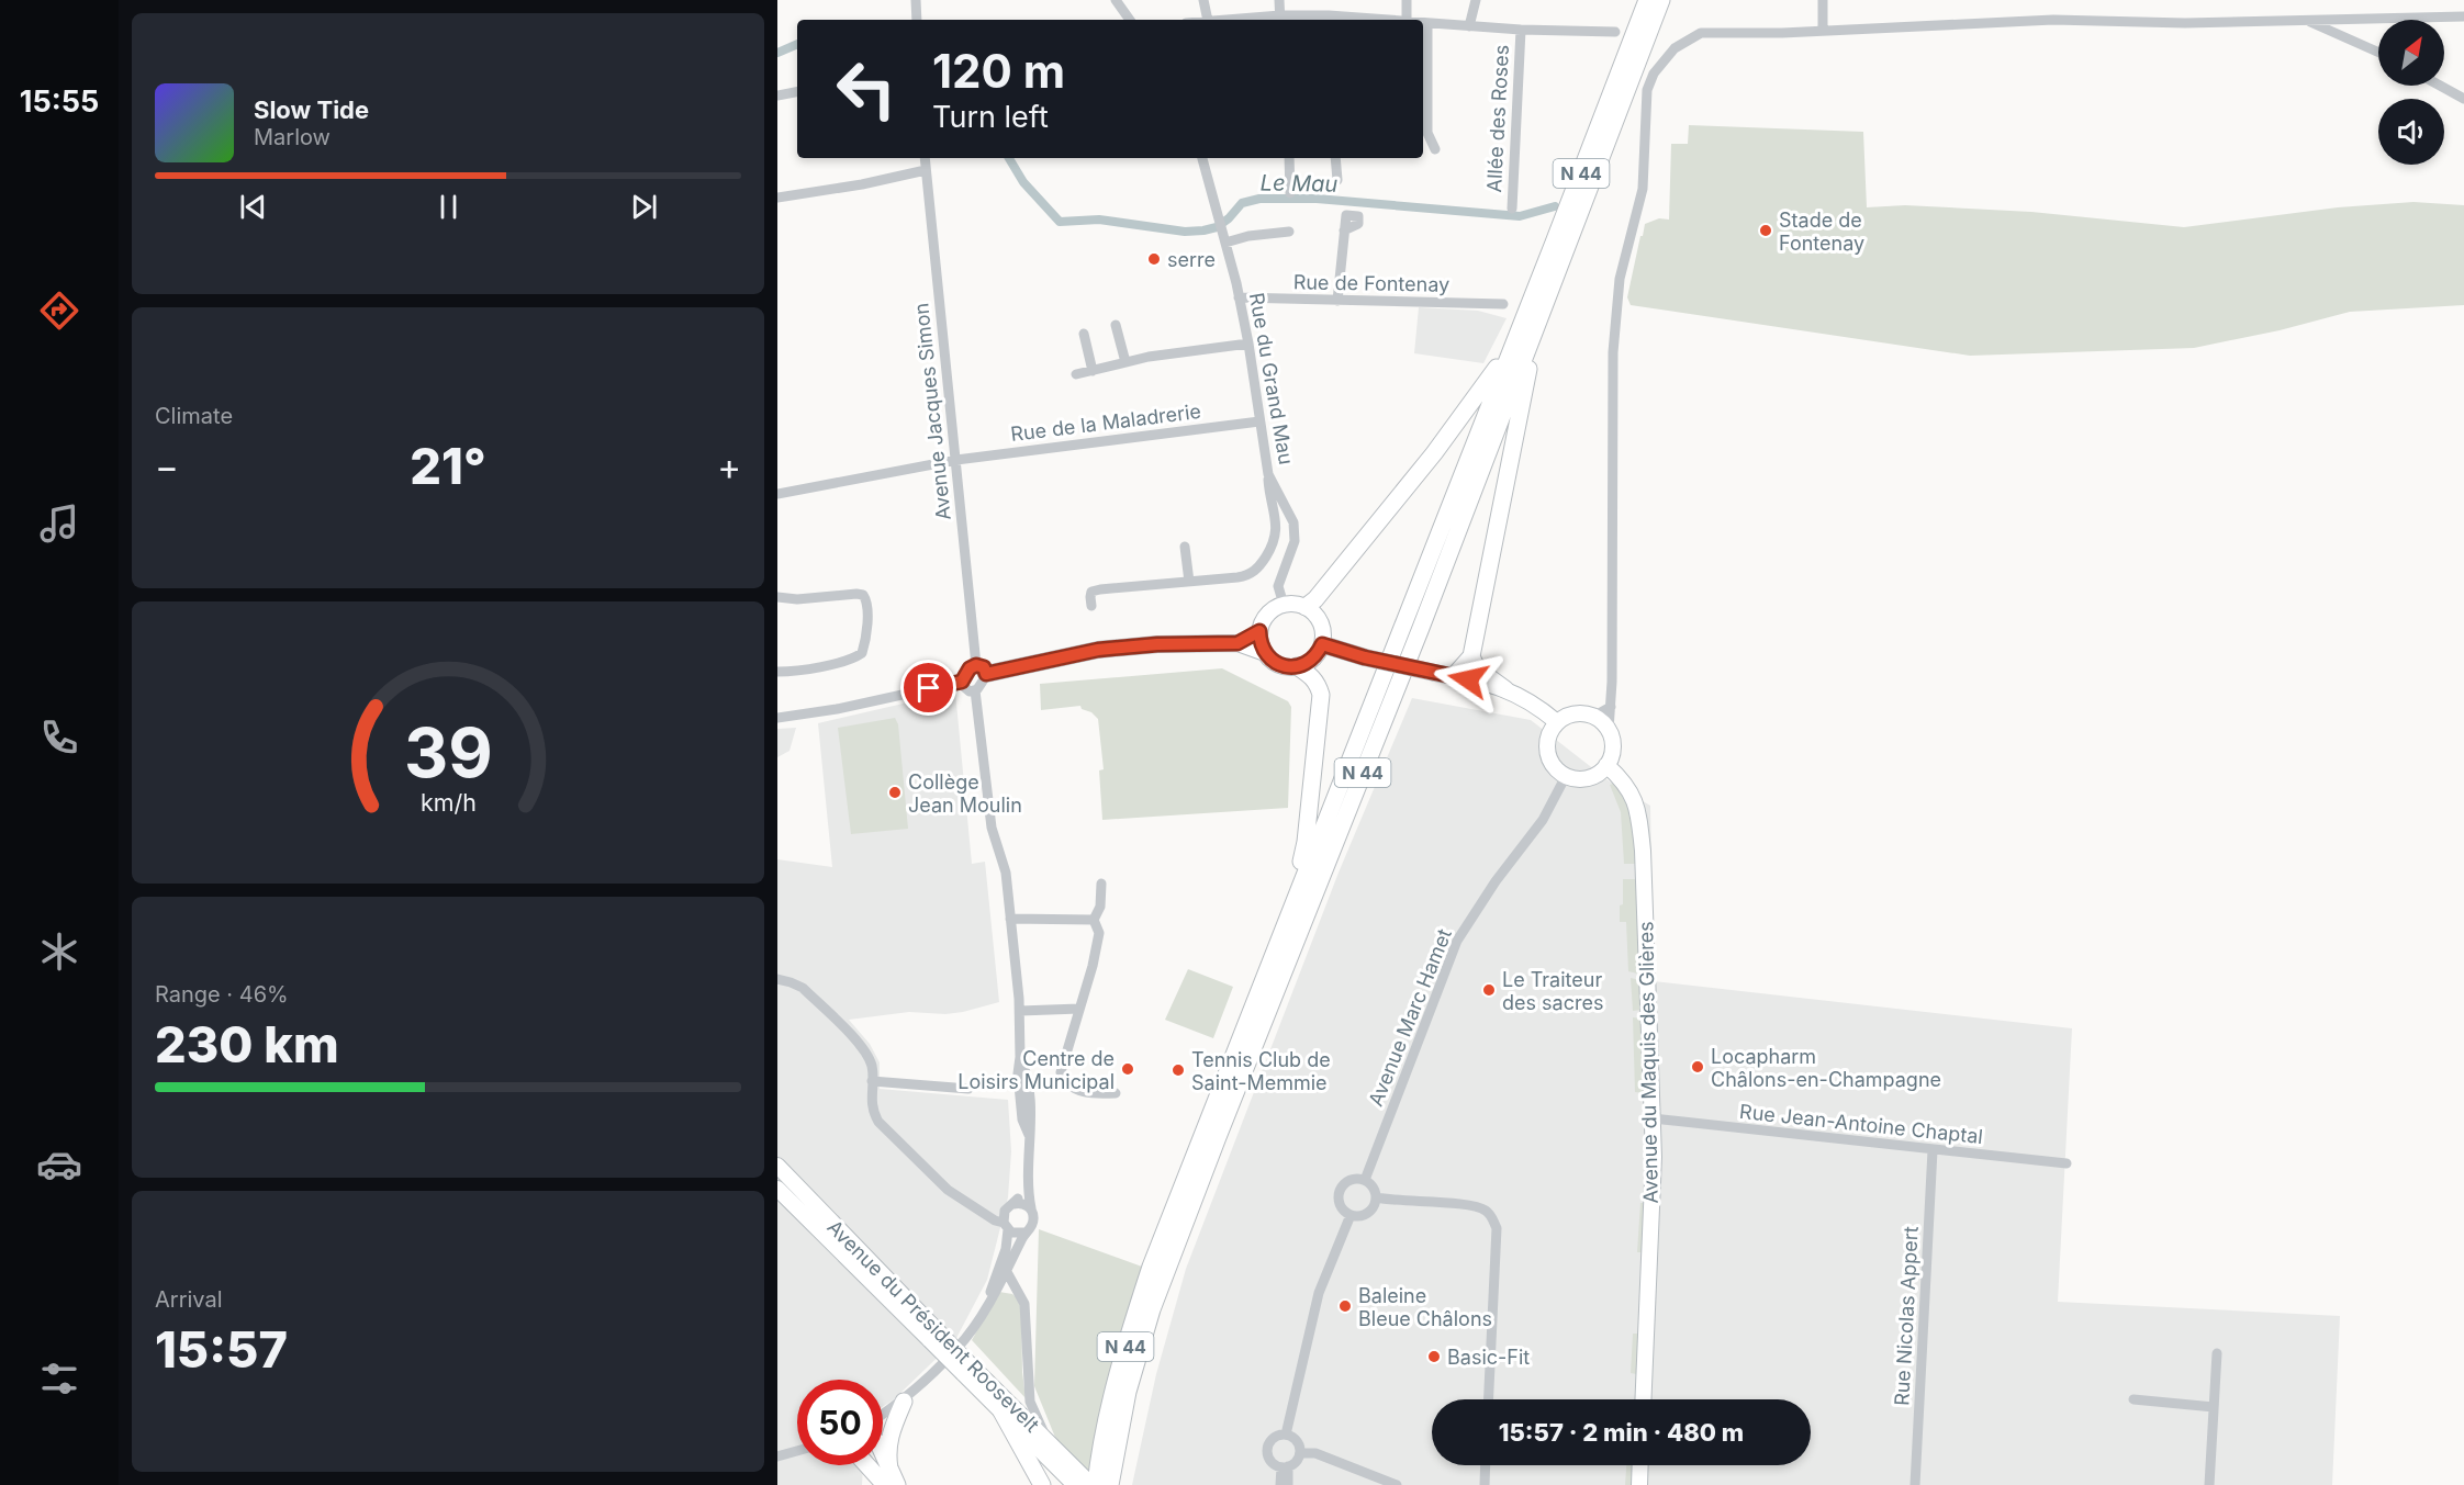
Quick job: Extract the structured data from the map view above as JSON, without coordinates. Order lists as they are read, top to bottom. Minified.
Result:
{"streets":{"main road":["N 44","Avenue du Maquis des Glières","Avenue du Président Roosevelt"],"street":["Allée des Roses","Rue de Fontenay","Rue du Grand Mau","Avenue Jacques Simon","Rue de la Maladrerie","Avenue Marc Hamet","Rue Jean-Antoine Chaptal","Rue Nicolas Appert"]},"crossings":[["Rue de Fontenay","Rue du Grand Mau"],["Rue du Grand Mau","Rue de la Maladrerie"],["Avenue Jacques Simon","Rue de la Maladrerie"],["Avenue Marc Hamet","Avenue du Maquis des Glières"],["Avenue du Maquis des Glières","Rue Jean-Antoine Chaptal"],["Rue Jean-Antoine Chaptal","Rue Nicolas Appert"]],"water":["Le Mau"],"places":["Stade de Fontenay","serre","Collège Jean Moulin","Le Traiteur des sacres","Locapharm Châlons-en-Champagne","Centre de Loisirs Municipal","Tennis Club de Saint-Memmie","Baleine Bleue Châlons","Basic-Fit"],"north":"top right","page":{"tabs":"15:55","turn":["120 m","Turn left"],"song":["Slow Tide","Marlow"],"tile":["Climate",["Range · 46%","230 km"],["Arrival","15:57"]],"heat":["−","21°","+"],"limit":"50","trip":"15:57 · 2 min · 480 m","gauge":["39","km/h"]}}
